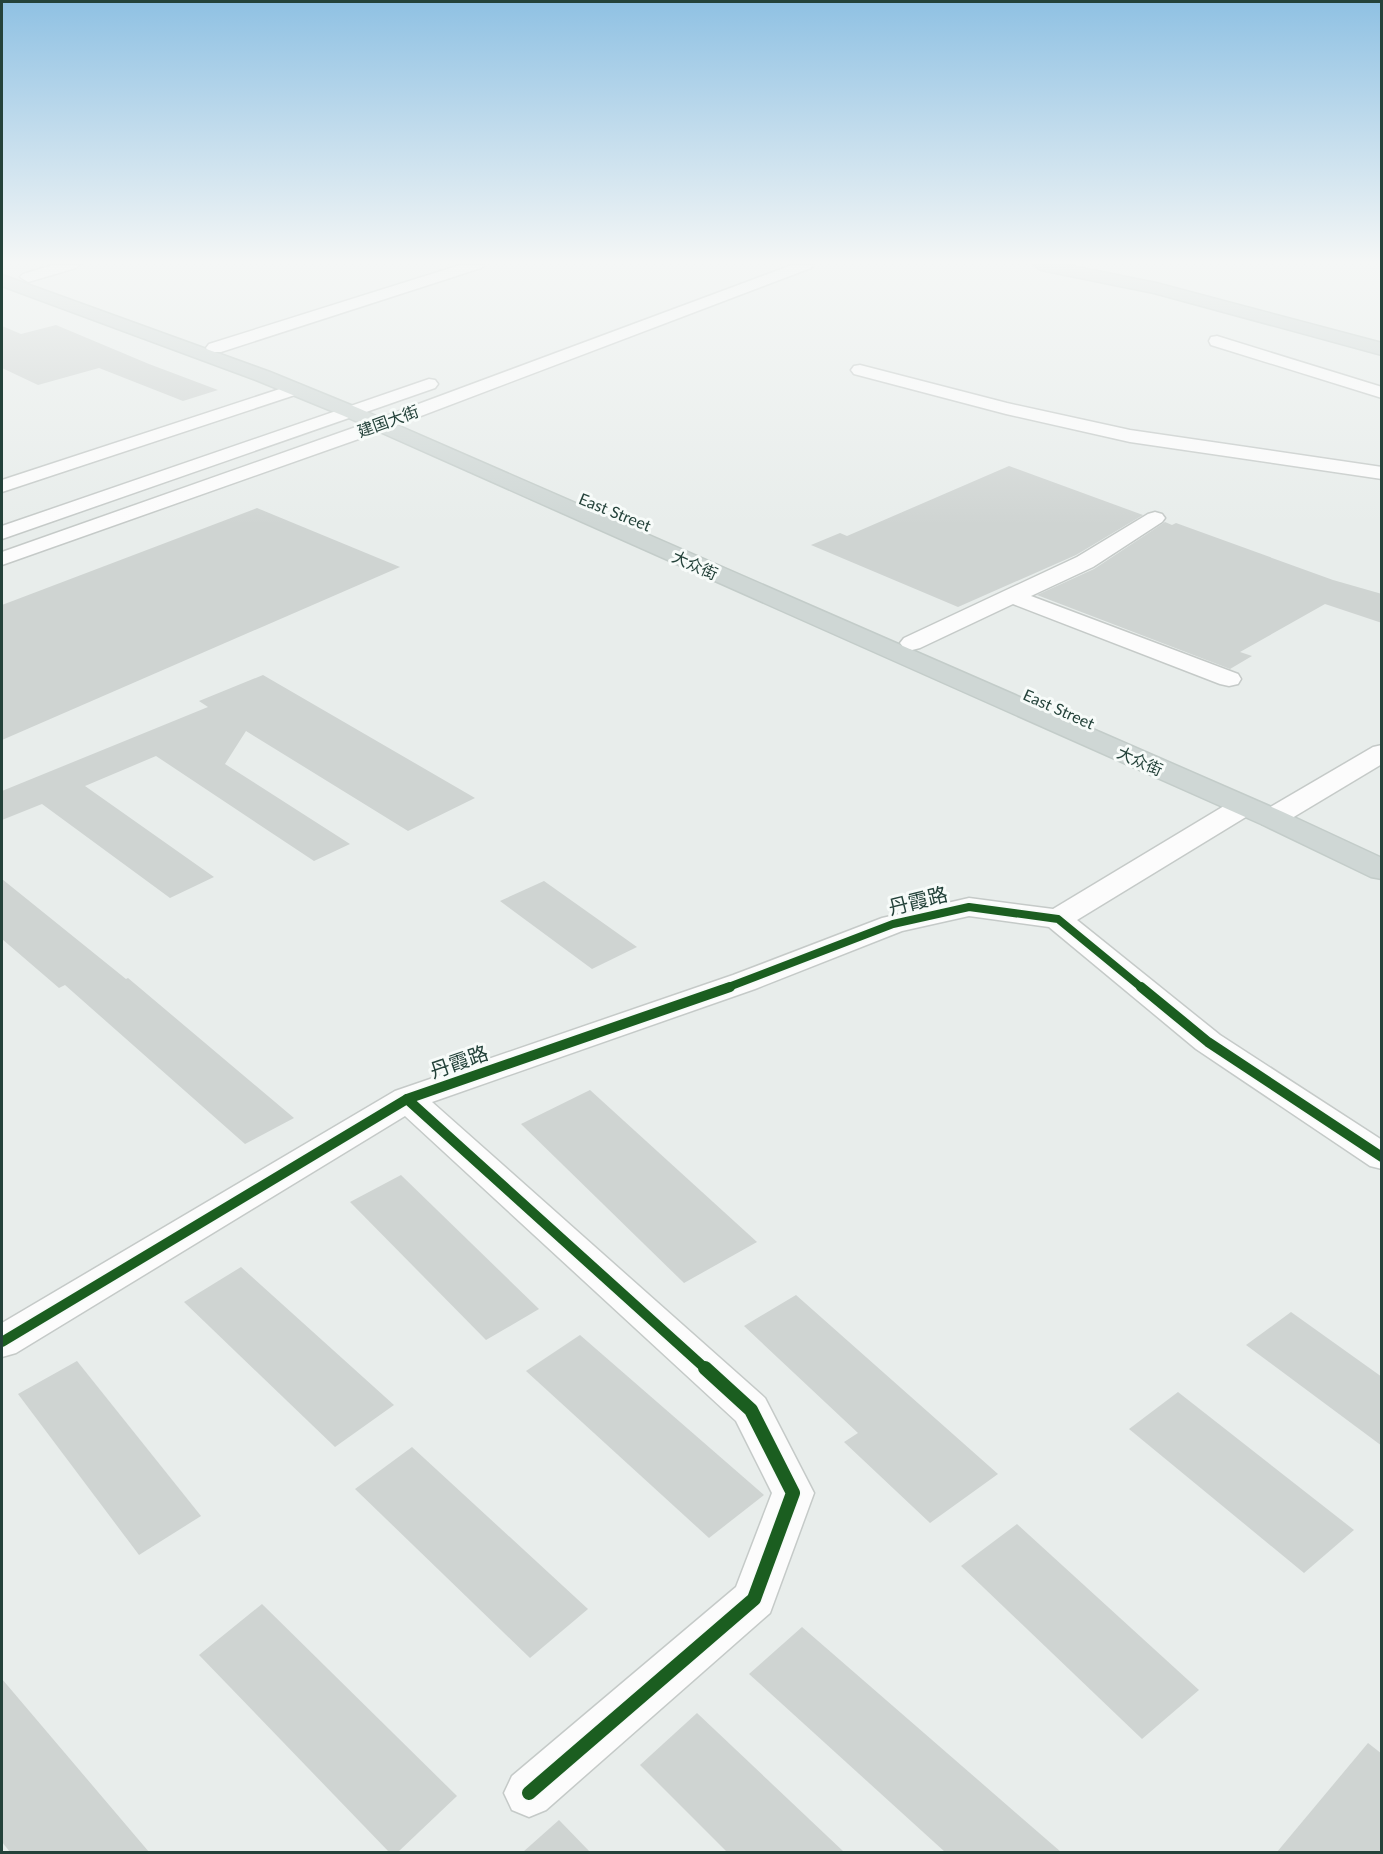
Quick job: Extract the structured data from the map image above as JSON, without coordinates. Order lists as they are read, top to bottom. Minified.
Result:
{"streets":{"main road":["East Street","大众街"],"street":["建国大街","丹霞路"]},"crossings":[["建国大街","East Street"],["建国大街","大众街"],["East Street","大众街"]]}
